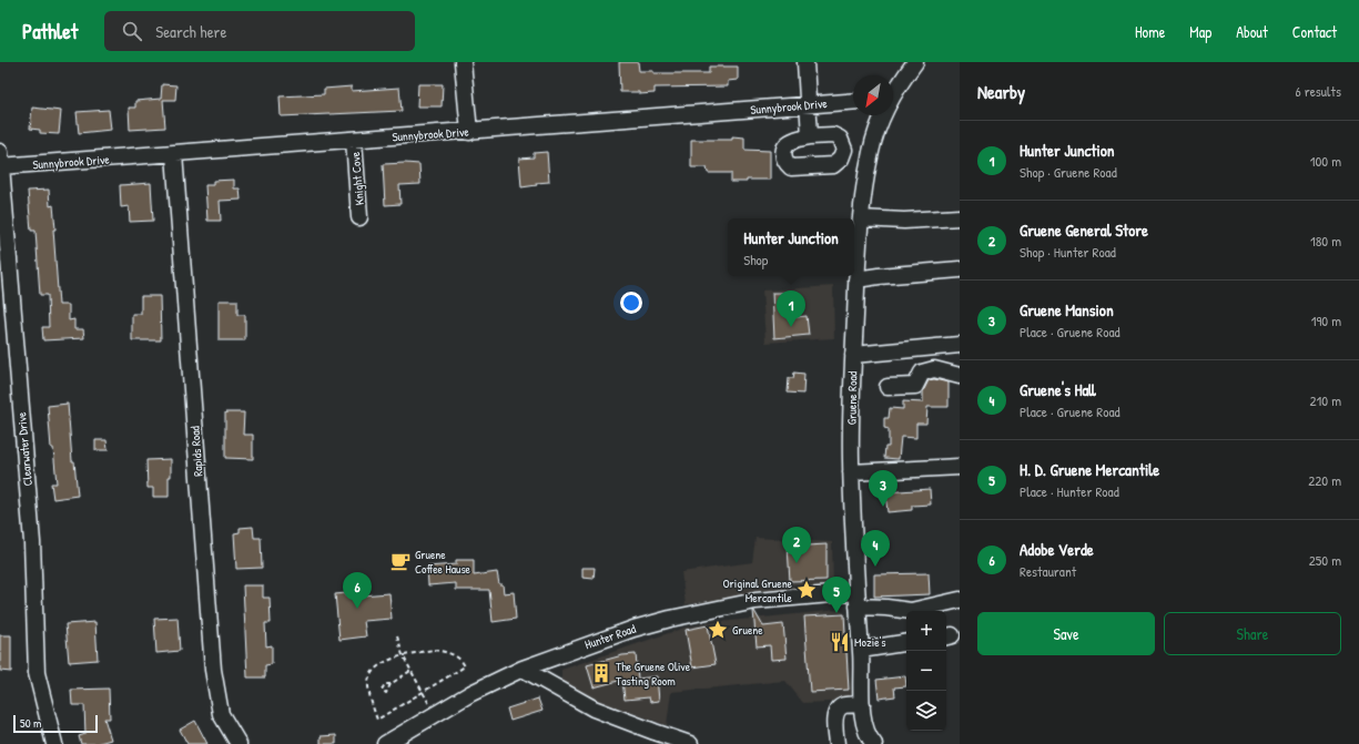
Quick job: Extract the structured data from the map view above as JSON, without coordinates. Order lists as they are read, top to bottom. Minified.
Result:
{"streets":{"street":["Sunnybrook Drive","Knight Cove","Gruene Road","Clearwater Drive","Rapids Road","Hunter Road"]},"crossings":[["Sunnybrook Drive","Knight Cove"],["Sunnybrook Drive","Clearwater Drive"],["Sunnybrook Drive","Rapids Road"],["Gruene Road","Hunter Road"]],"places":{"cafe":["Gruene Coffee Hause"],"place":["Original Gruene Mercantile","Gruene"],"restaurant":["Mozie's"],"building":["The Gruene Olive Tasting Room"]},"scale_bar":"50 m","north":"bottom left","page":{"header":"Pathlet","search":"Search here","nav":["Home","Map","About","Contact"],"heading":["Nearby","6 results"],"list":[{"mark":"1","name":"Hunter Junction","note":"Shop · Gruene Road","value":"100 m"},{"mark":"2","name":"Gruene General Store","note":"Shop · Hunter Road","value":"180 m"},{"mark":"3","name":"Gruene Mansion","note":"Place · Gruene Road","value":"190 m"},{"mark":"4","name":"Gruene's Hall","note":"Place · Gruene Road","value":"210 m"},{"mark":"5","name":"H. D. Gruene Mercantile","note":"Place · Hunter Road","value":"220 m"},{"mark":"6","name":"Adobe Verde","note":"Restaurant","value":"250 m"}],"popup":["Hunter Junction","Shop"],"pins":["1","3","2","4","6","5"],"buttons":["Save","Share"],"map_buttons":["+","−"],"scale":"50 m"}}
